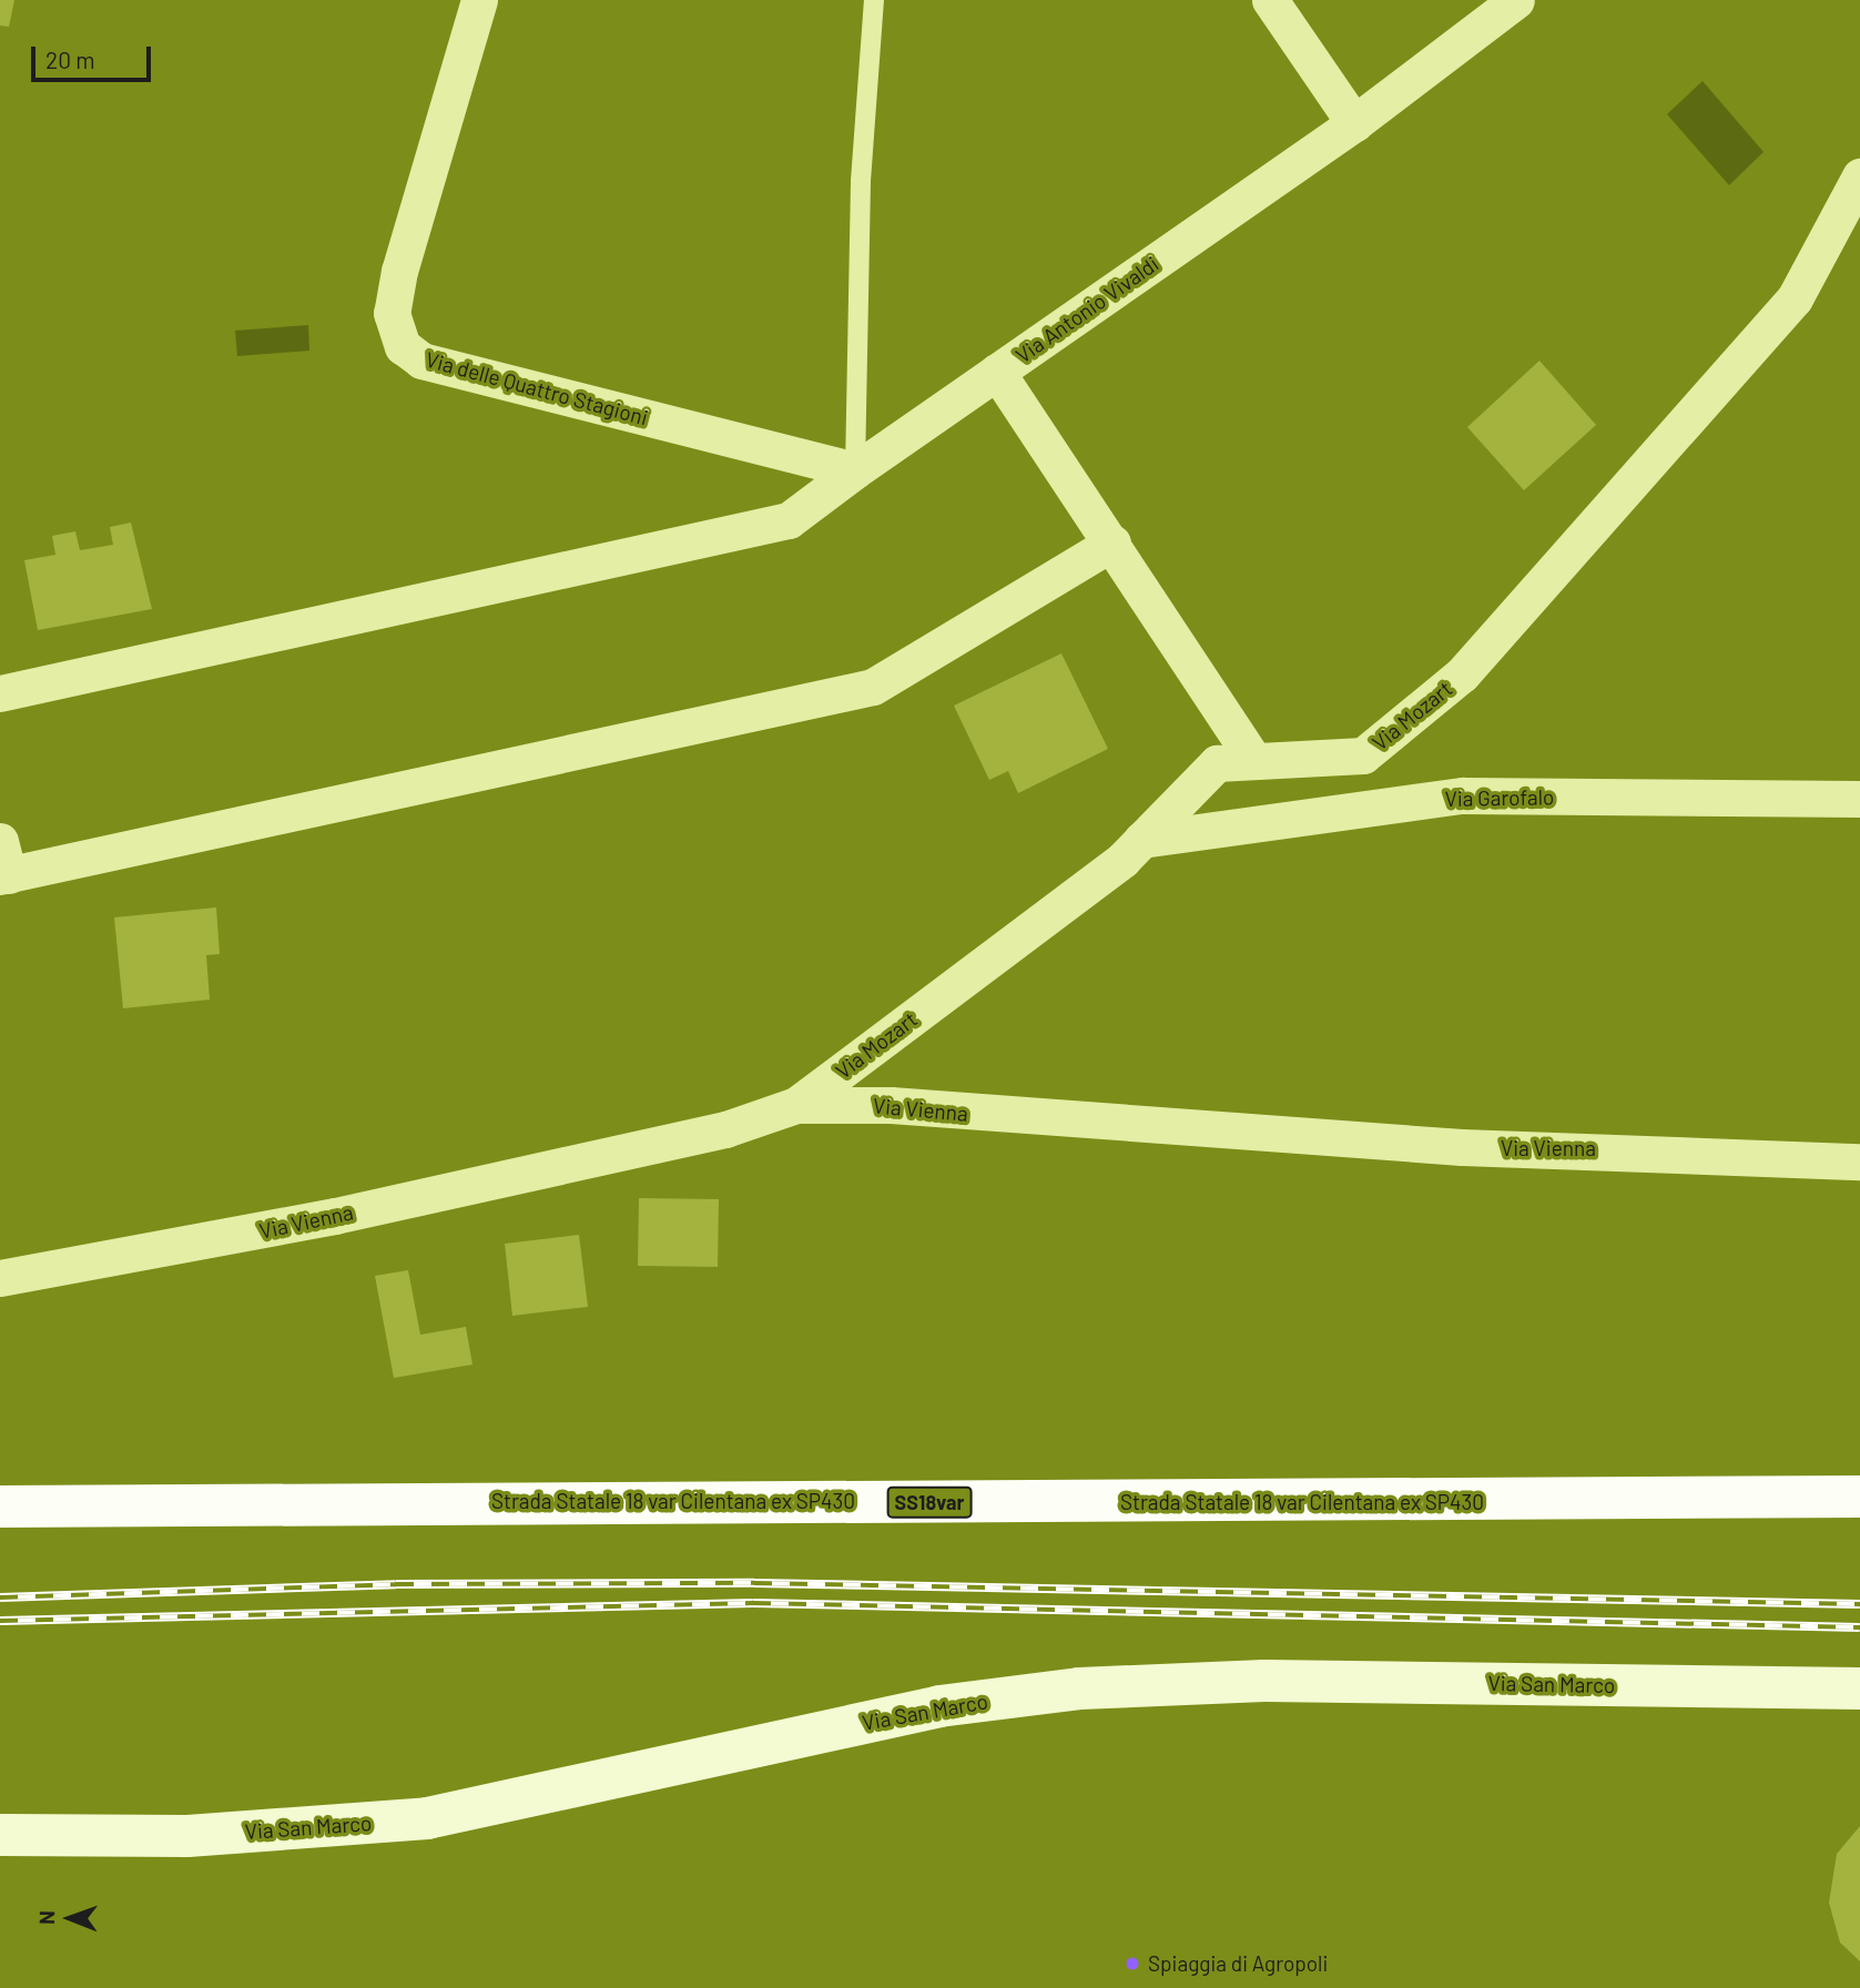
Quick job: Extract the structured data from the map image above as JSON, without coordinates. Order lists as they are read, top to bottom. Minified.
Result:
{"streets":{"highway":["Strada Statale 18 var Cilentana ex SP430","SS18var"],"main road":["Via San Marco"],"street":["Via Antonio Vivaldi","Via delle Quattro Stagioni","Via Mozart","Via Garofalo","Via Vienna"]},"crossings":[["Via Antonio Vivaldi","Via Mozart"],["Via Mozart","Via Garofalo"],["Via Mozart","Via Vienna"]],"places":["Spiaggia di Agropoli"],"scale_bar":"20 m","north":"left"}
